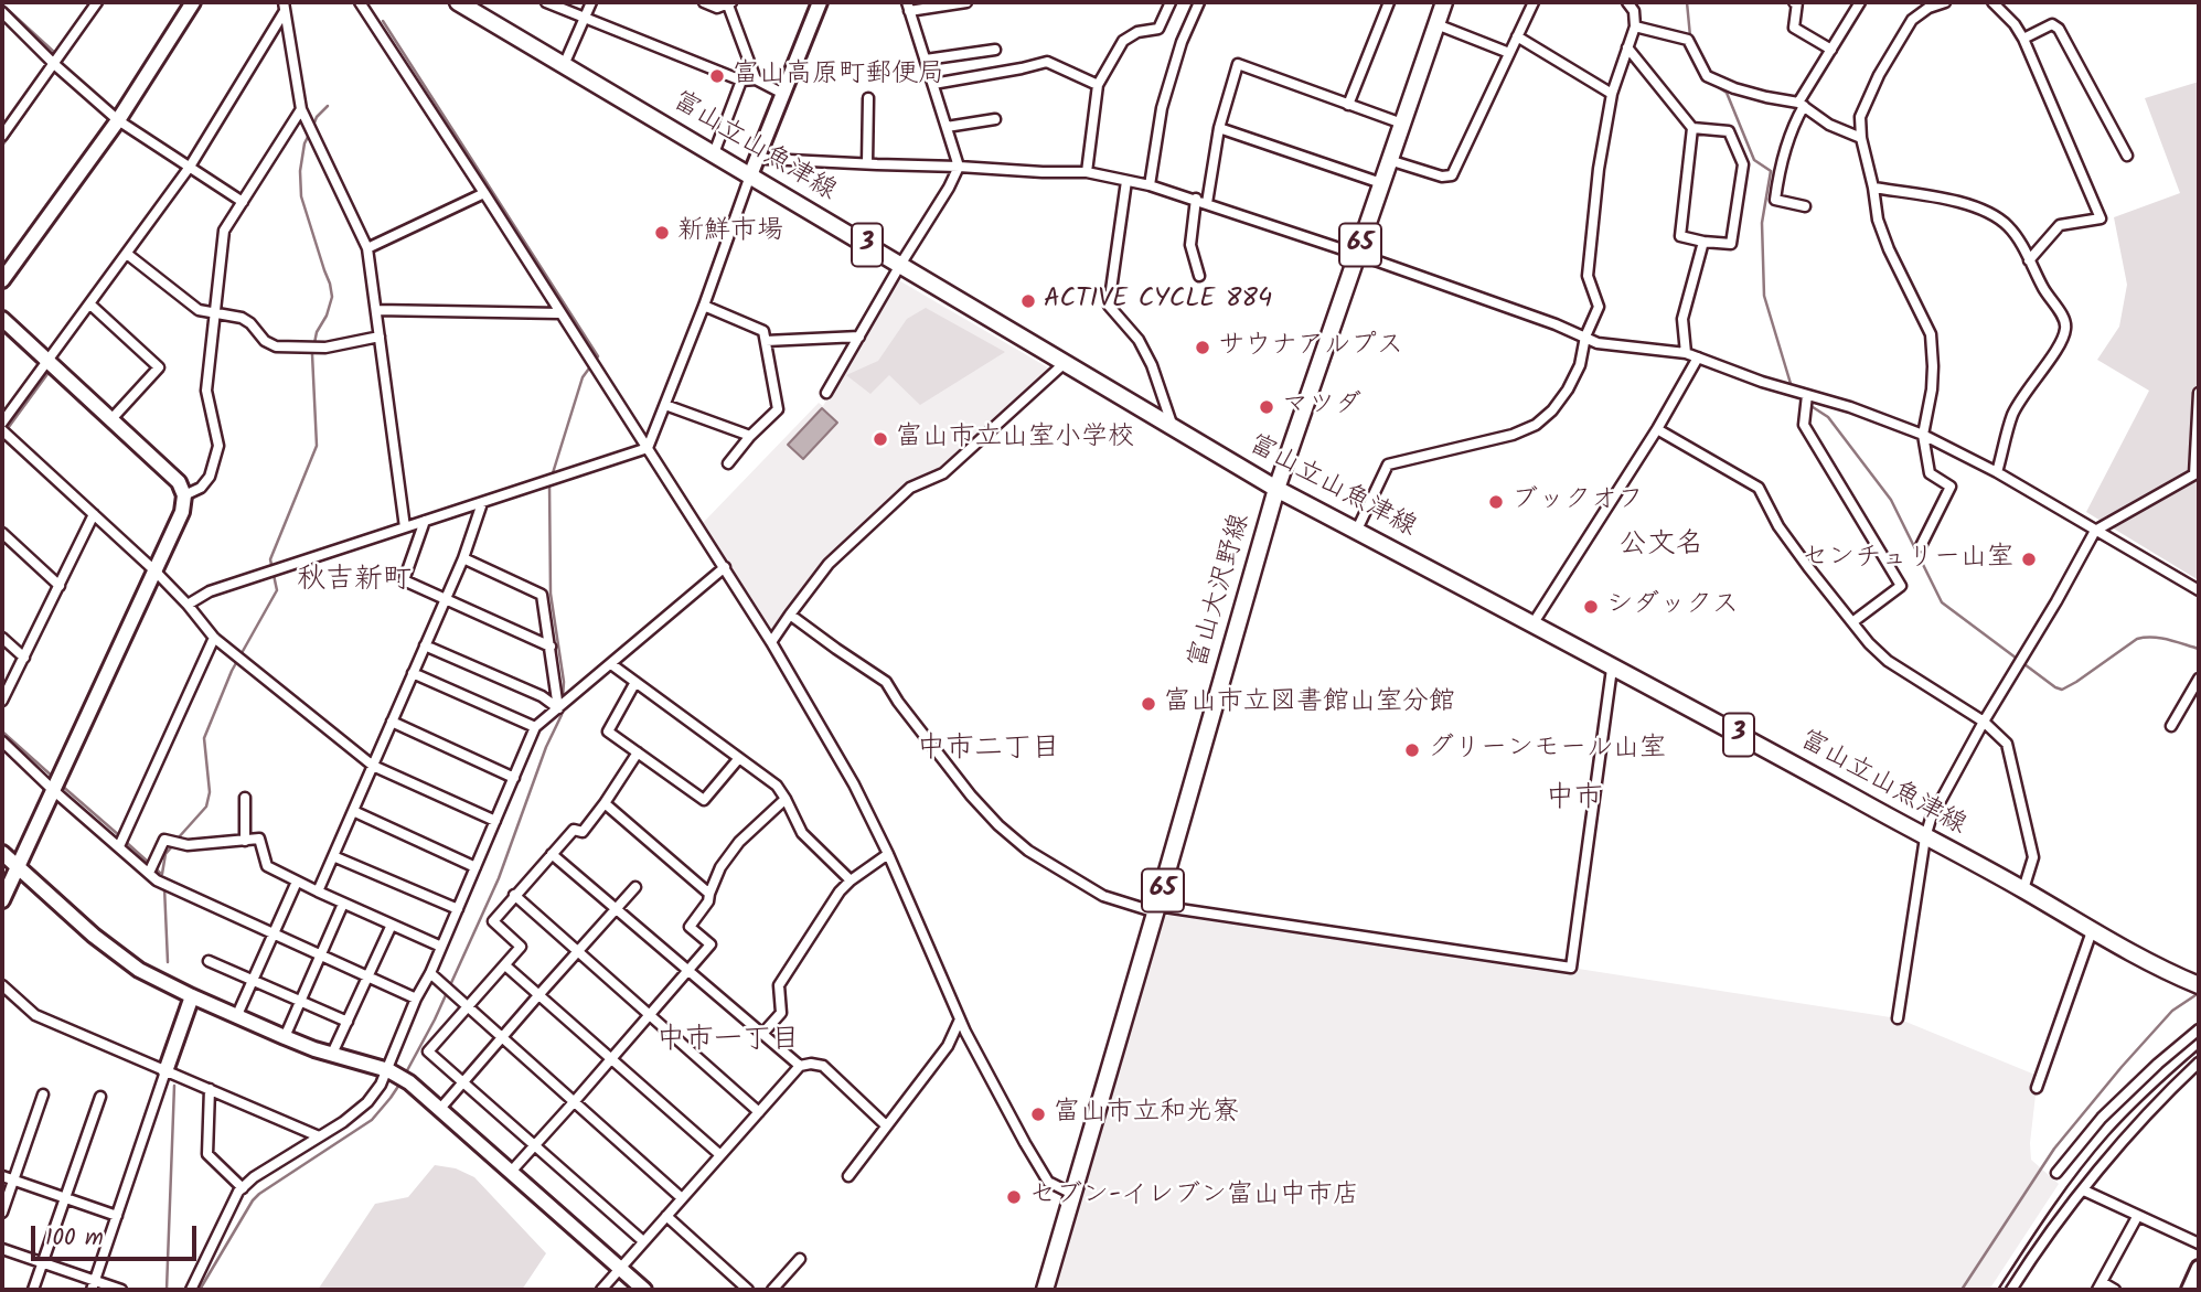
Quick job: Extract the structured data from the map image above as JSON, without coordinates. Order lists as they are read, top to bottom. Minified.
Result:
{"streets":{"main road":["富山立山魚津線","3","65","富山大沢野線"]},"crossings":[["富山立山魚津線","富山大沢野線"]],"districts":["公文名","秋吉新町","中市二丁目","中市","中市一丁目"],"places":["富山高原町郵便局","新鮮市場","ACTIVE CYCLE 884","サウナアルプス","マツダ","富山市立山室小学校","ブックオフ","センチュリー山室","シダックス","富山市立図書館山室分館","グリーンモール山室","富山市立和光寮","セブン-イレブン富山中市店"],"scale_bar":"100 m"}
